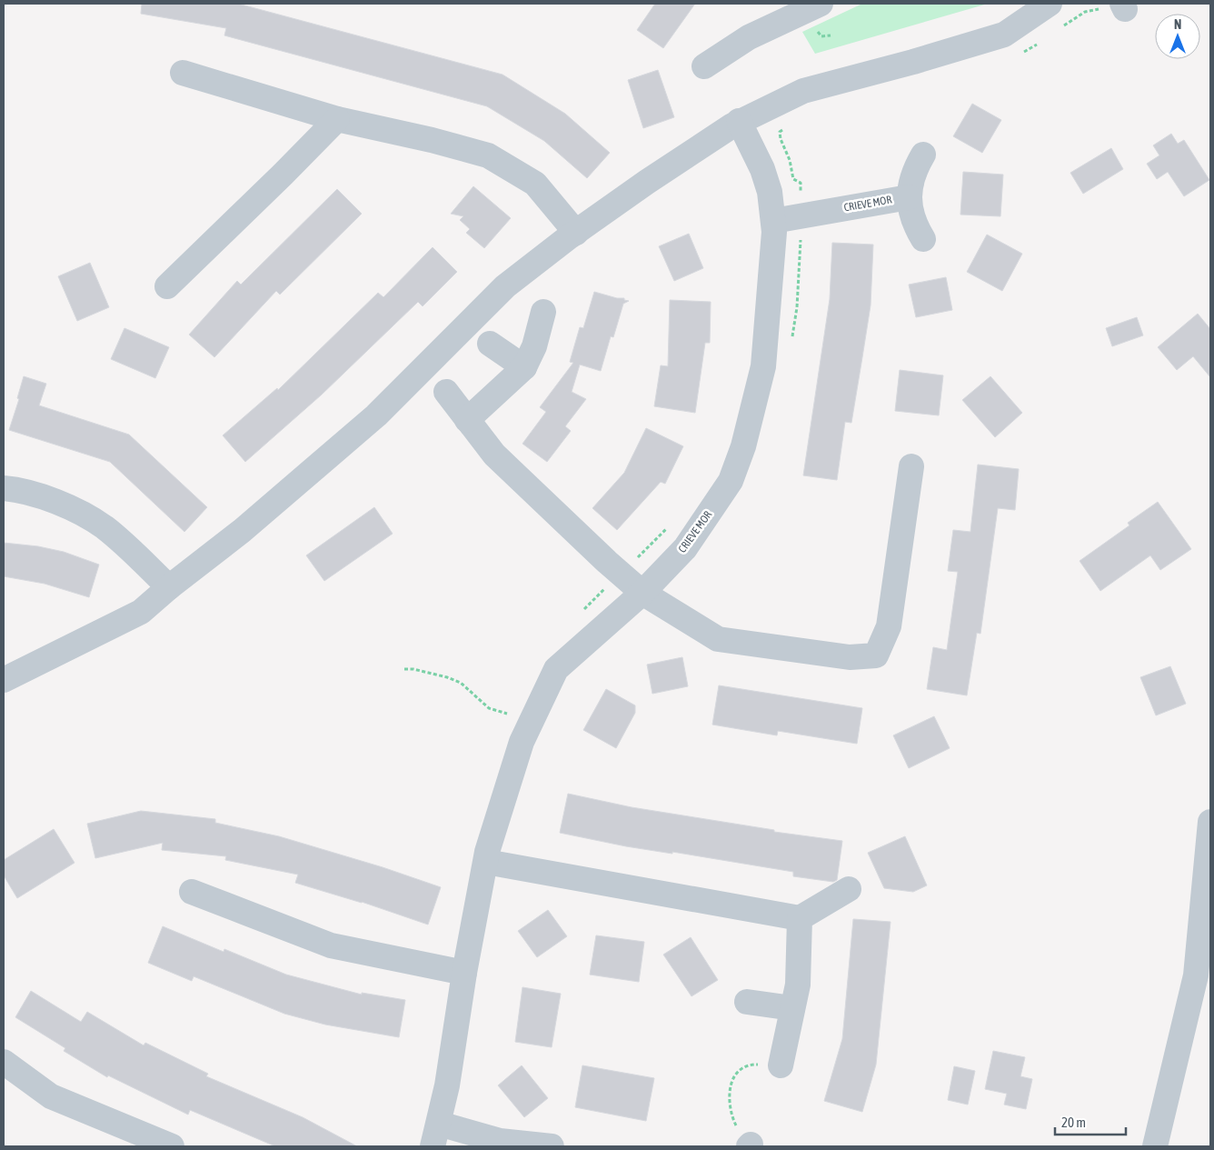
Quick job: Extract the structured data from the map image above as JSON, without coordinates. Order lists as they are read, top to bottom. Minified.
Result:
{"streets":{"street":["CRIEVE MOR"]},"scale_bar":"20 m","north":"top"}
